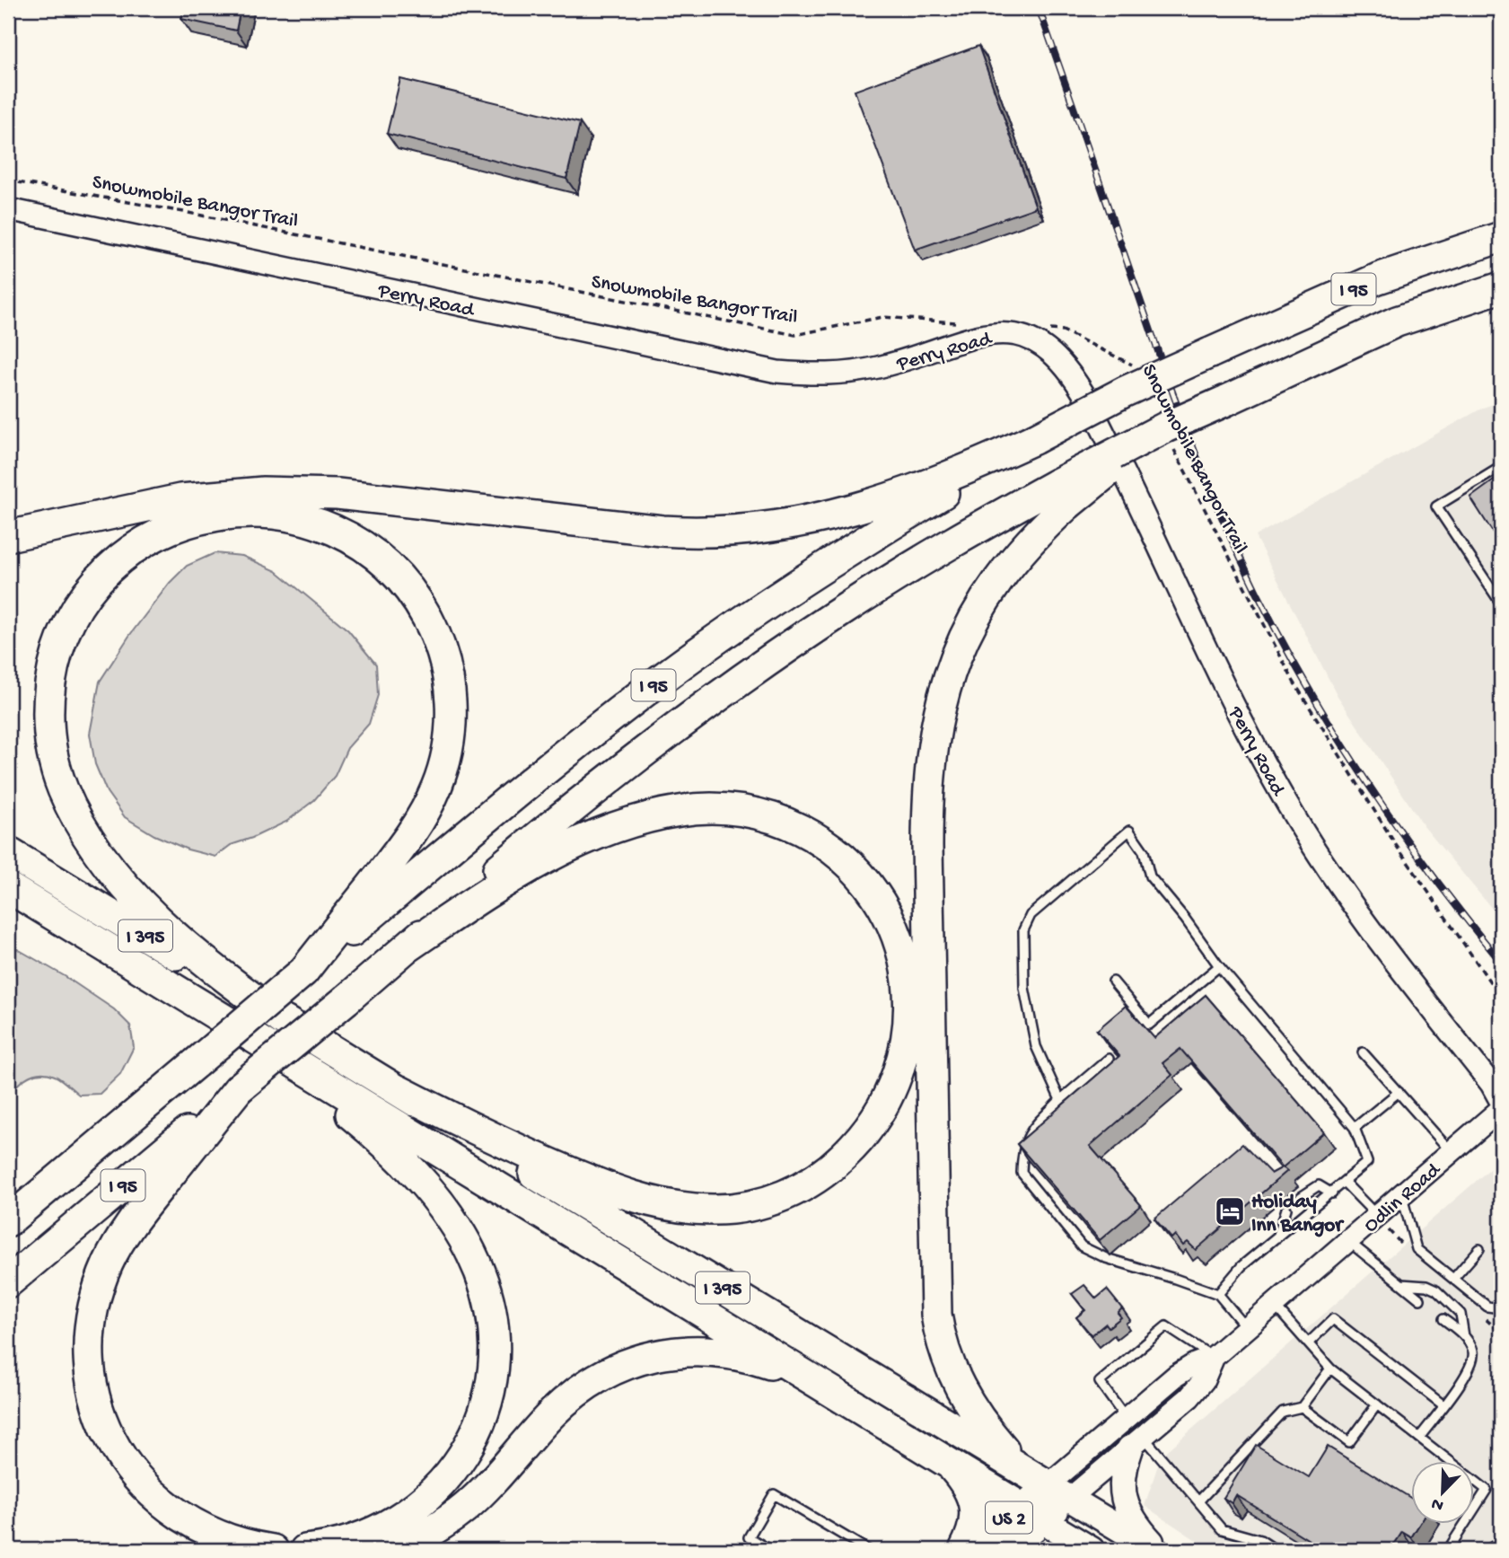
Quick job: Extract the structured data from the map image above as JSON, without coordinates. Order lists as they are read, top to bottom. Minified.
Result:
{"streets":{"highway":["I 95","I 395"],"main road":["Odlin Road","US 2"],"street":["Perry Road"],"path":["Snowmobile Bangor Trail"]},"crossings":[["I 395","Odlin Road"]],"places":{"hotel":["Holiday Inn Bangor"]},"north":"bottom left"}
